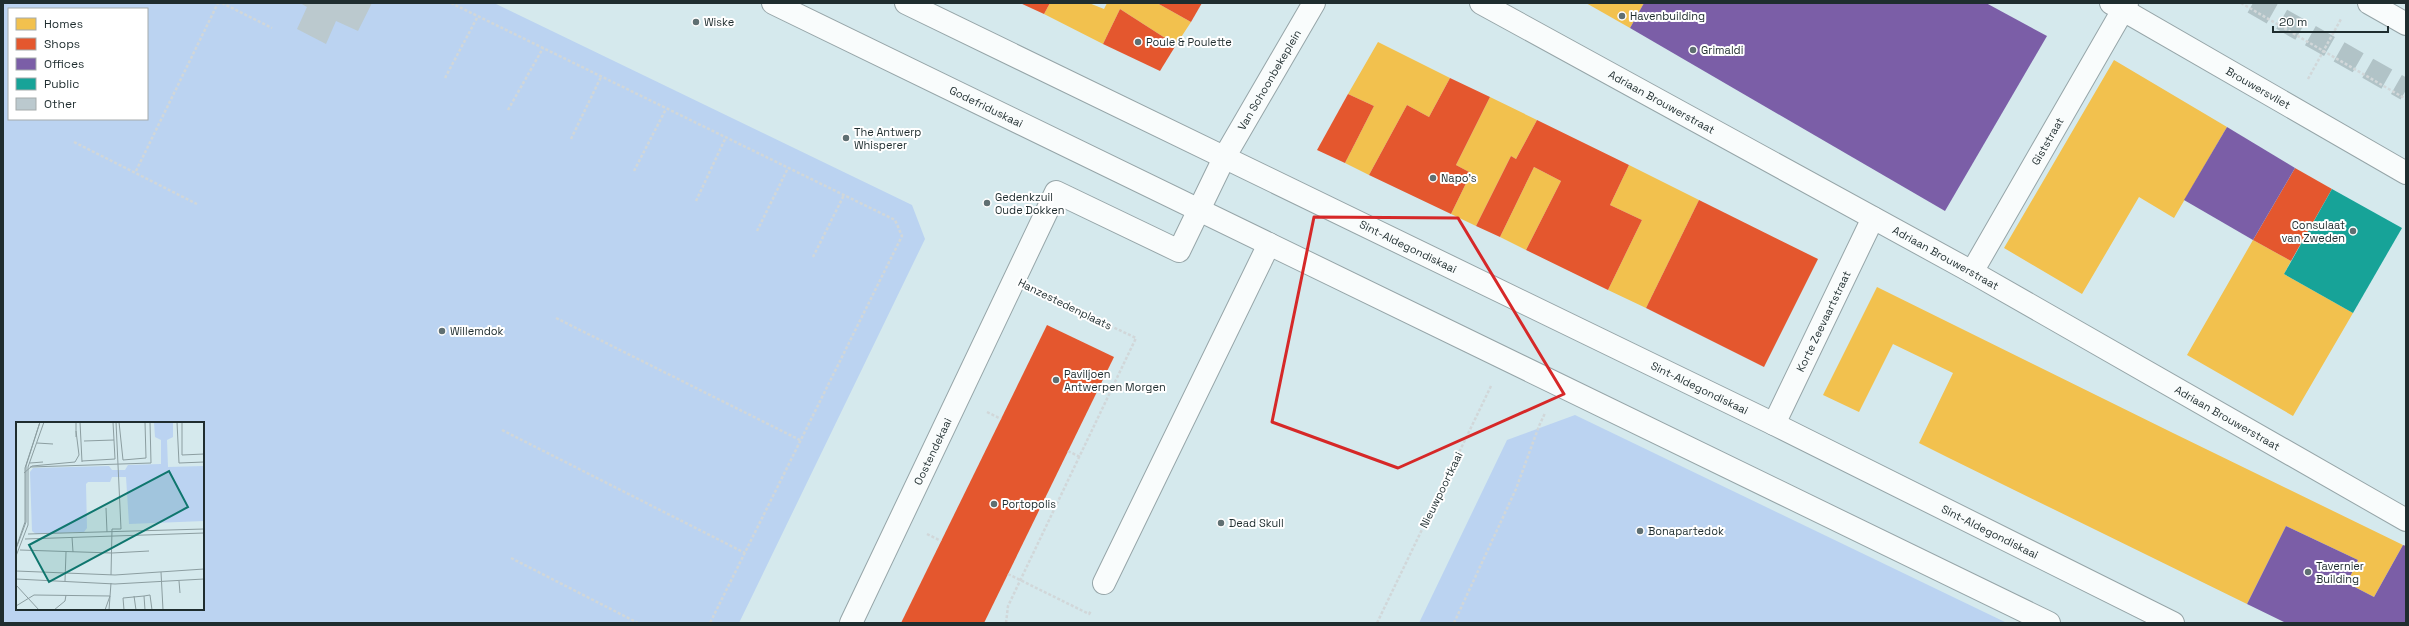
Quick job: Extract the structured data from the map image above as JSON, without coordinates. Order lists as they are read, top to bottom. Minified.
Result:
{"streets":{"street":["Van Schoonbekeplein","Brouwersvliet","Adriaan Brouwerstraat","Godefriduskaai","Giststraat","Sint-Aldegondiskaai","Hanzestedenplaats","Korte Zeevaartstraat","Oostendekaai"],"path":["Nieuwpoortkaai"]},"crossings":[["Van Schoonbekeplein","Sint-Aldegondiskaai"],["Van Schoonbekeplein","Hanzestedenplaats"],["Brouwersvliet","Giststraat"],["Adriaan Brouwerstraat","Giststraat"],["Adriaan Brouwerstraat","Korte Zeevaartstraat"],["Godefriduskaai","Hanzestedenplaats"],["Sint-Aldegondiskaai","Hanzestedenplaats"],["Sint-Aldegondiskaai","Korte Zeevaartstraat"],["Hanzestedenplaats","Oostendekaai"]],"places":["Havenbuilding","Wiske","Poule & Poulette","Grimaldi","The Antwerp Whisperer","Napo's","Gedenkzuil Oude Dokken","Consulaat van Zweden","Willemdok","Paviljoen Antwerpen Morgen","Portopolis","Dead Skull","Bonapartedok","Tavernier Building"],"legend":["Homes","Shops","Offices","Public","Other"],"scale_bar":"20 m"}
